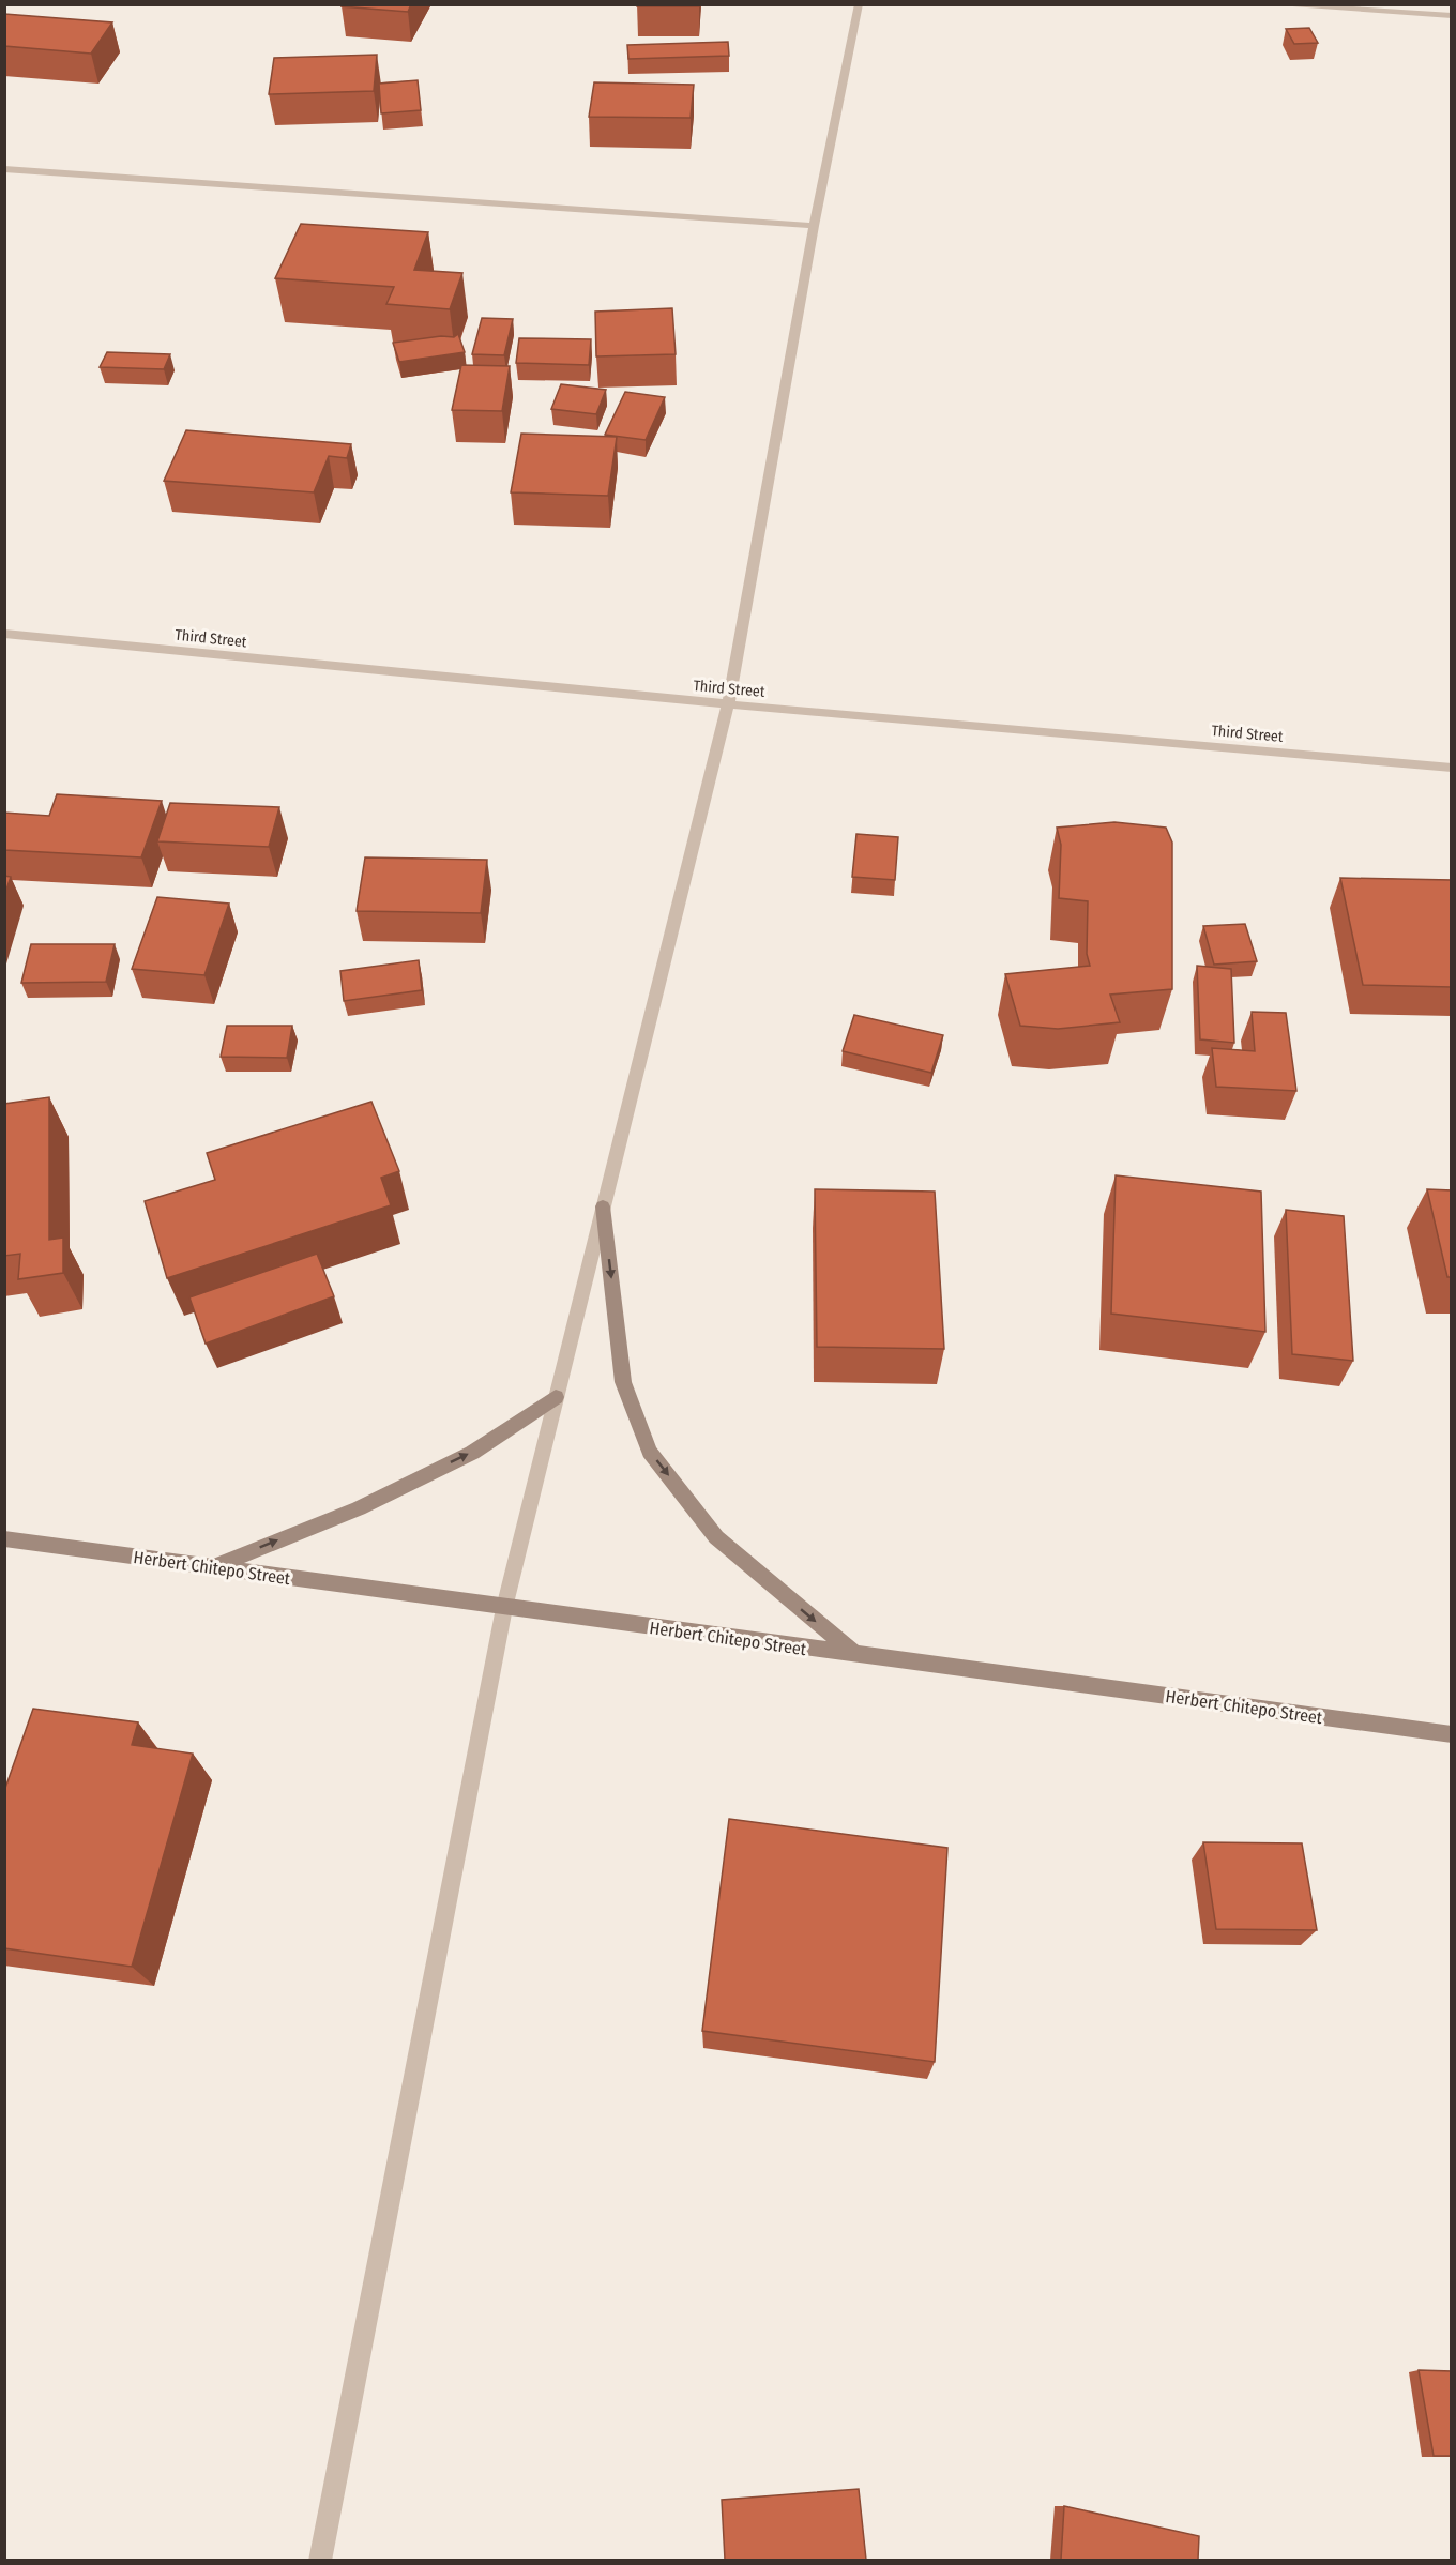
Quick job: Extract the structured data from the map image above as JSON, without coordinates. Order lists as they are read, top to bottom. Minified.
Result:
{"streets":{"main road":["Herbert Chitepo Street"],"street":["Third Street"]}}
